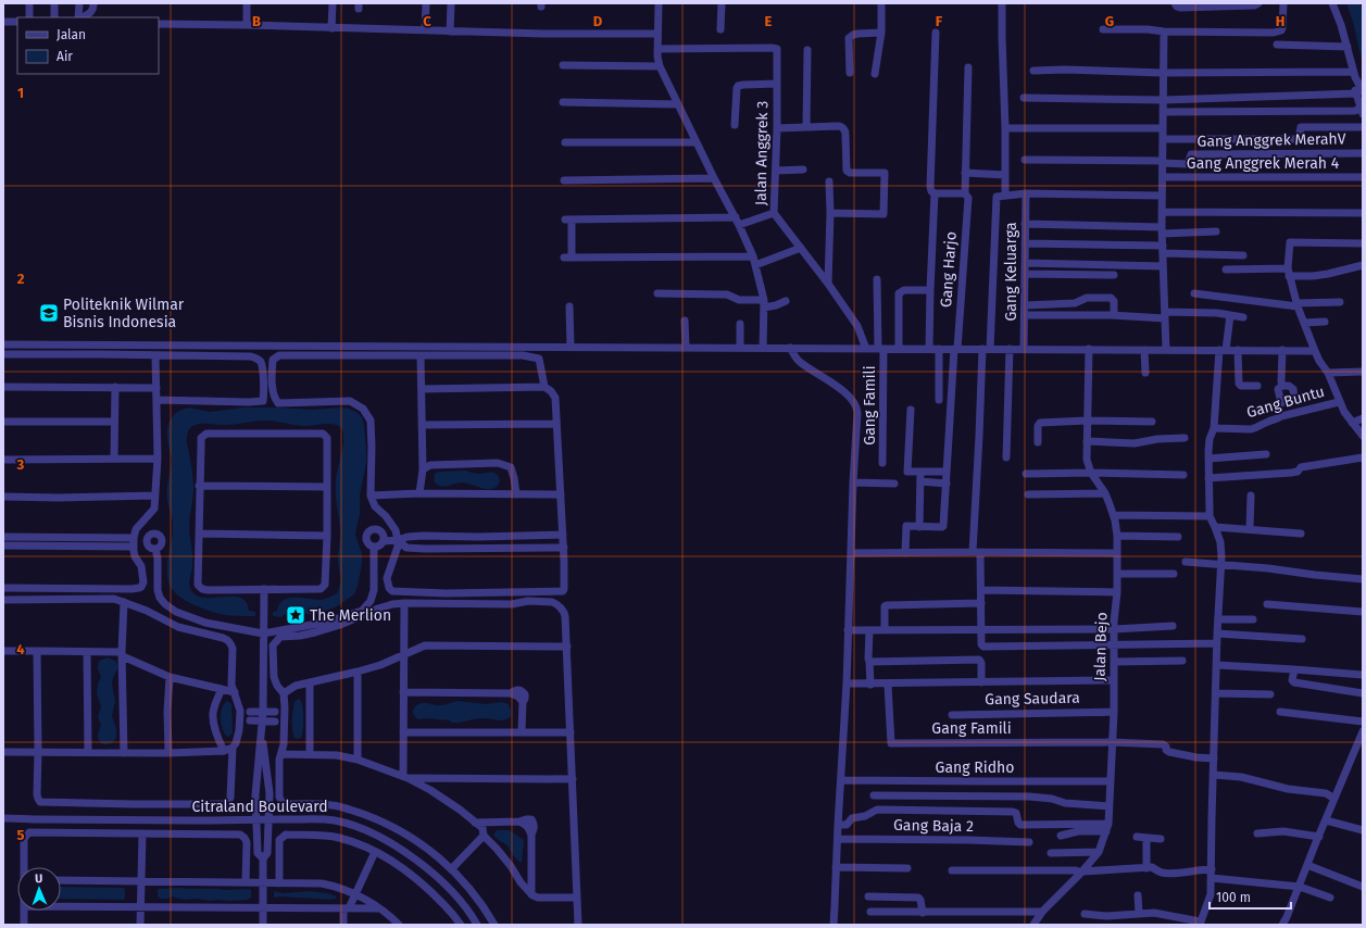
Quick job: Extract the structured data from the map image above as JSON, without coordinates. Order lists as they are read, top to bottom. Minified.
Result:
{"streets":{"street":["Gang Anggrek MerahV","Jalan Anggrek 3","Gang Anggrek Merah 4","Gang Harjo","Gang Keluarga","Gang Buntu","Gang Famili","Jalan Bejo","Gang Saudara","Gang Ridho","Citraland Boulevard","Gang Baja 2"]},"crossings":[["Gang Famili","Jalan Bejo"],["Jalan Bejo","Gang Saudara"],["Jalan Bejo","Gang Ridho"]],"places":{"school or university":["Politeknik Wilmar Bisnis Indonesia"],"place":["The Merlion"]},"legend":["Jalan","Air"],"scale_bar":"100 m","north":"top","grid":{"columns":["B","C","D","E","F","G","H"],"rows":["1","2","3","4","5"]}}
